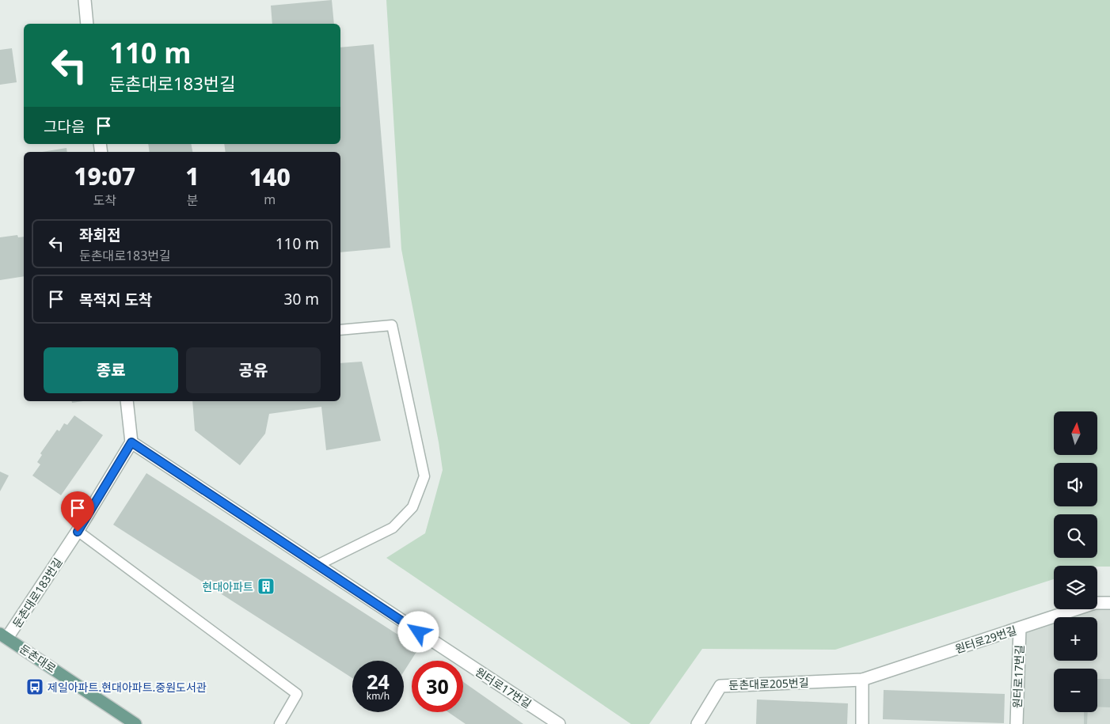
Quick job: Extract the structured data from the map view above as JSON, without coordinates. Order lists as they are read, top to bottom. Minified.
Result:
{"streets":{"main road":["둔촌대로"],"street":["둔촌대로183번길","원터로29번길","원터로17번길","둔촌대로205번길"]},"crossings":[["둔촌대로183번길","둔촌대로"],["둔촌대로183번길","원터로17번길"],["원터로29번길","원터로17번길"],["원터로29번길","둔촌대로205번길"]],"places":{"building":["현대아파트"],"bus stop":["제일아파트.현대아파트.중원도서관"]},"north":"top","page":{"turn":["110 m","둔촌대로183번길"],"then":"그다음","eta":["19:07","도착","1","분","140","m"],"list":[{"name":"좌회전","note":"둔촌대로183번길","value":"110 m"},{"name":"목적지 도착","value":"30 m"}],"buttons":["종료","공유"],"map_buttons":["+","−"],"speed":"24 km/h","limit":"30"}}
